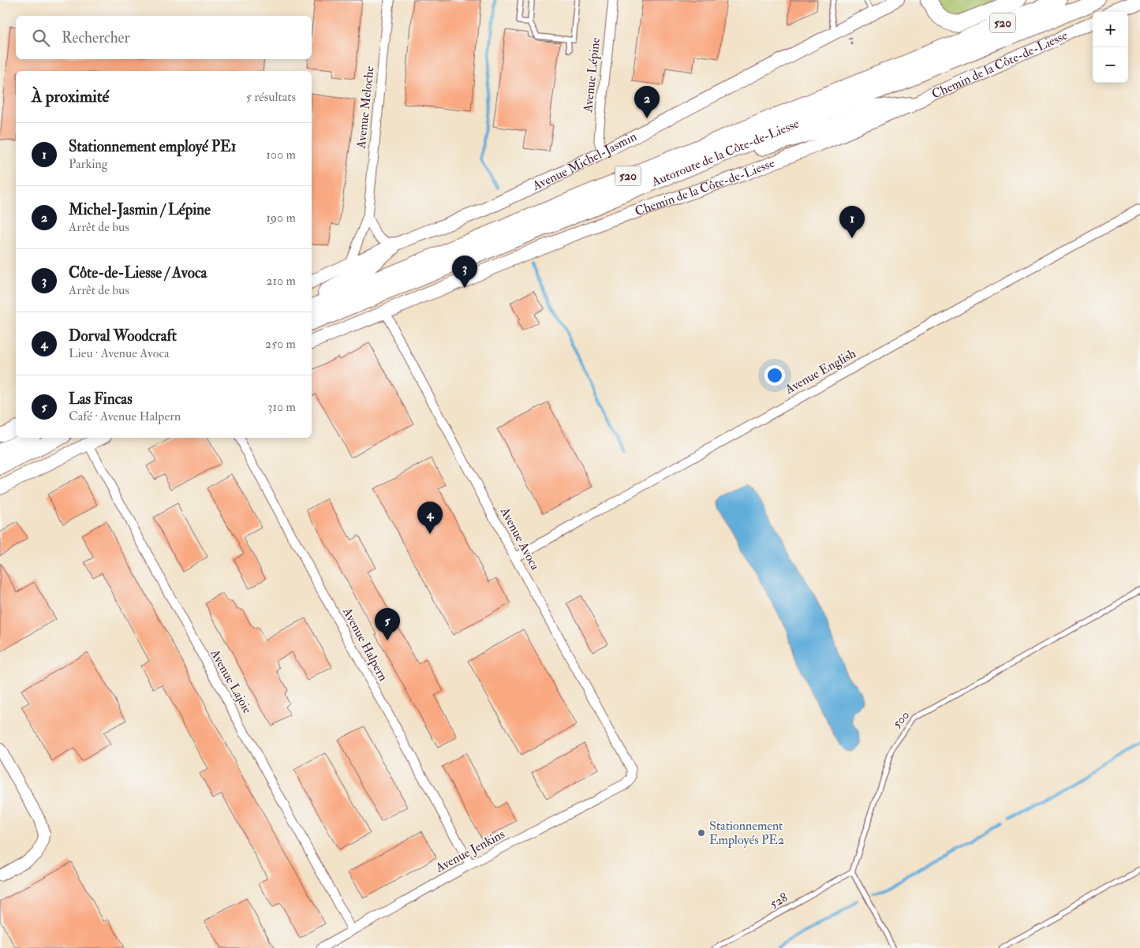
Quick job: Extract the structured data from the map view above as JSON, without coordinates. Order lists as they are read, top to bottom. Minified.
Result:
{"streets":{"highway":["520","Autoroute de la Côte-de-Liesse"],"main road":["Chemin de la Côte-de-Liesse","Avenue Michel-Jasmin"],"street":["Avenue Lépine","Avenue Meloche","Avenue English","Avenue Avoca","Avenue Halpern","Avenue Lajoie","Avenue Jenkins"],"lane":["500","528"]},"crossings":[["Chemin de la Côte-de-Liesse","Avenue Avoca"],["Avenue Lépine","Avenue Michel-Jasmin"],["Avenue English","Avenue Avoca"],["Avenue Avoca","Avenue Jenkins"],["Avenue Halpern","Avenue Jenkins"],["Avenue Lajoie","Avenue Jenkins"],["500","528"]],"places":["Stationnement Employés PE2"],"page":{"map_buttons":["+","−"],"search":"Rechercher","heading":["À proximité","5 résultats"],"pins":["2","1","3","4","5"],"list":[{"mark":"1","name":"Stationnement employé PE1","note":"Parking","value":"100 m"},{"mark":"2","name":"Michel-Jasmin / Lépine","note":"Arrêt de bus","value":"190 m"},{"mark":"3","name":"Côte-de-Liesse / Avoca","note":"Arrêt de bus","value":"210 m"},{"mark":"4","name":"Dorval Woodcraft","note":"Lieu · Avenue Avoca","value":"250 m"},{"mark":"5","name":"Las Fincas","note":"Café · Avenue Halpern","value":"310 m"}]}}
